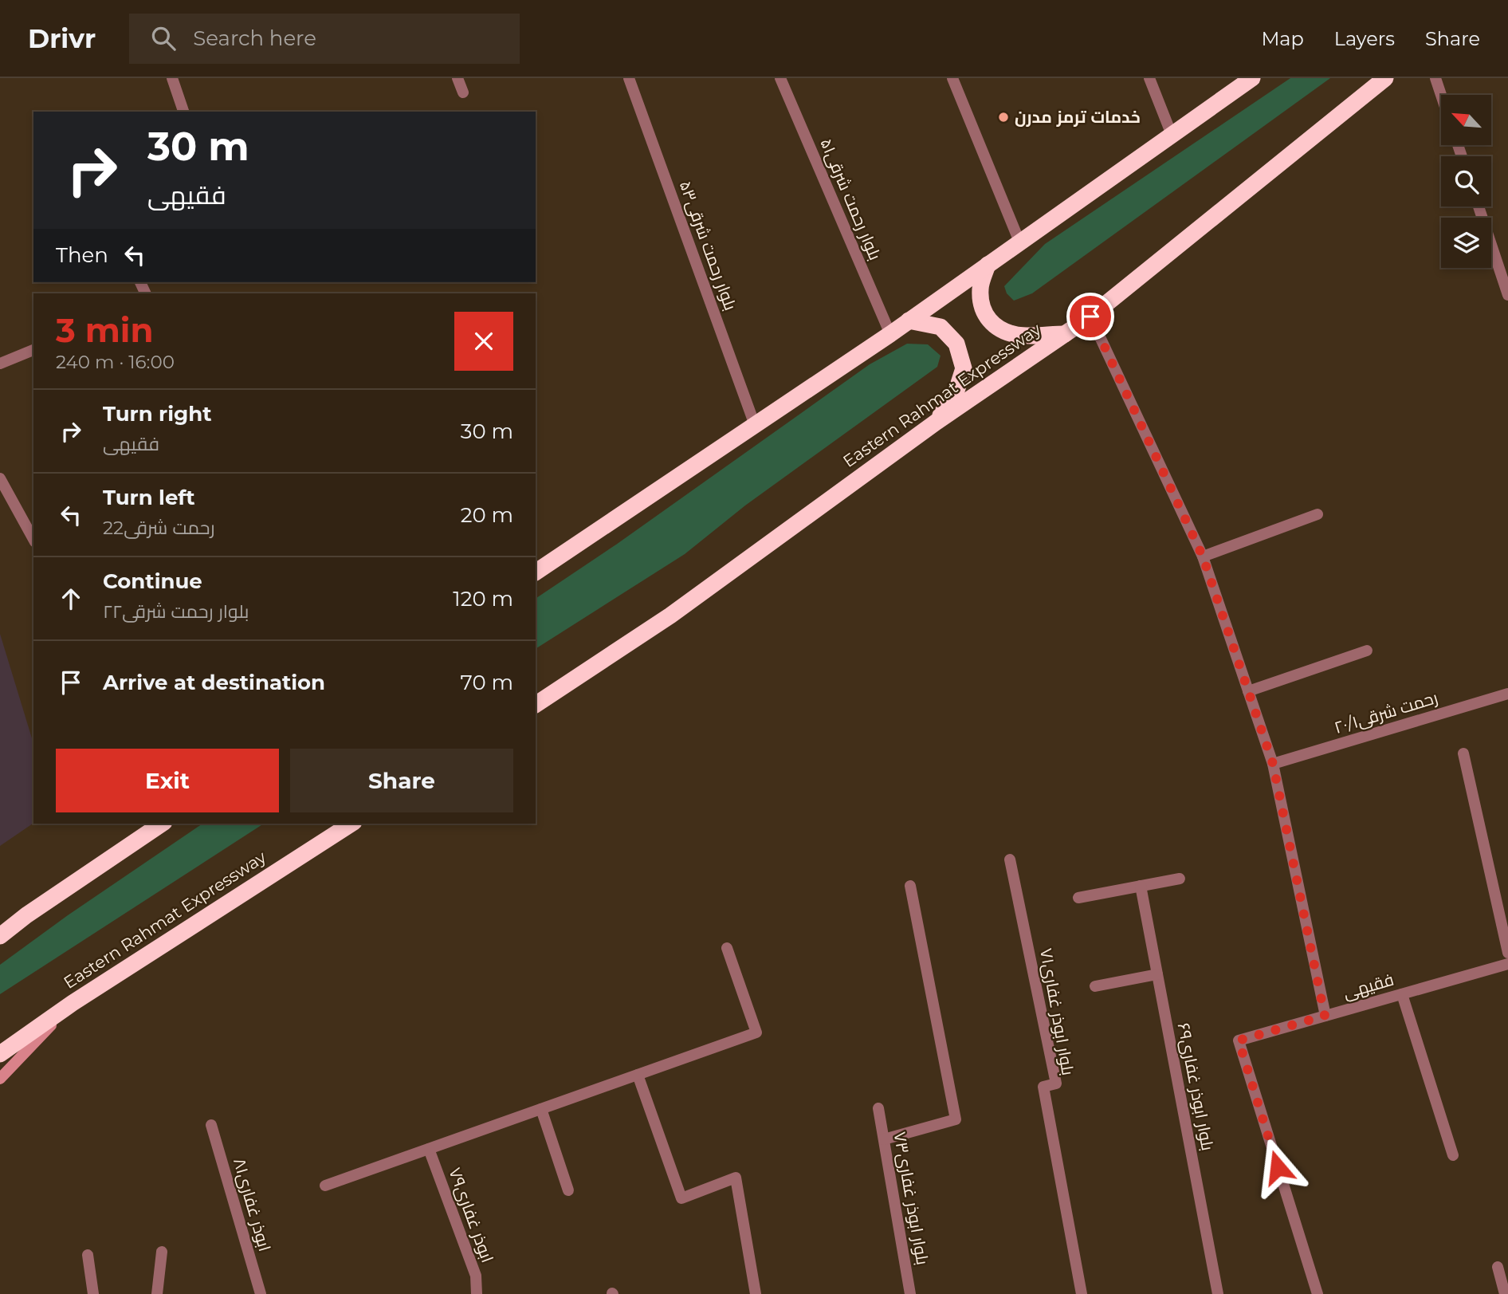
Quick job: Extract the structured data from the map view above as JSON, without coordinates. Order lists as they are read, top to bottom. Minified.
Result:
{"streets":{"highway":["Eastern Rahmat Expressway"],"street":["بلوار رحمت شرقی۵۱","بلوار رحمت شرقی۵۳","۲۰/۱رحمت شرقی","فقیهی","بلوار ابوذر غفاری۷۱","بلوار ابوذر غفاری۶۹","بلوار ابوذر غفاری۷۳","۸۱ابوذر غفاری","۷۹ابوذر غفاری"]},"places":["خدمات ترمز مدرن"],"north":"top left","page":{"header":"Drivr","search":"Search here","nav":["Map","Layers","Share"],"turn":["30 m","فقیهی"],"then":"Then","heading":["3 min","240 m · 16:00"],"list":[{"name":"Turn right","note":"فقیهی","value":"30 m"},{"name":"Turn left","note":"22رحمت شرقی","value":"20 m"},{"name":"Continue","note":"بلوار رحمت شرقی۲۲","value":"120 m"},{"name":"Arrive at destination","value":"70 m"}],"buttons":["Exit","Share"]}}
